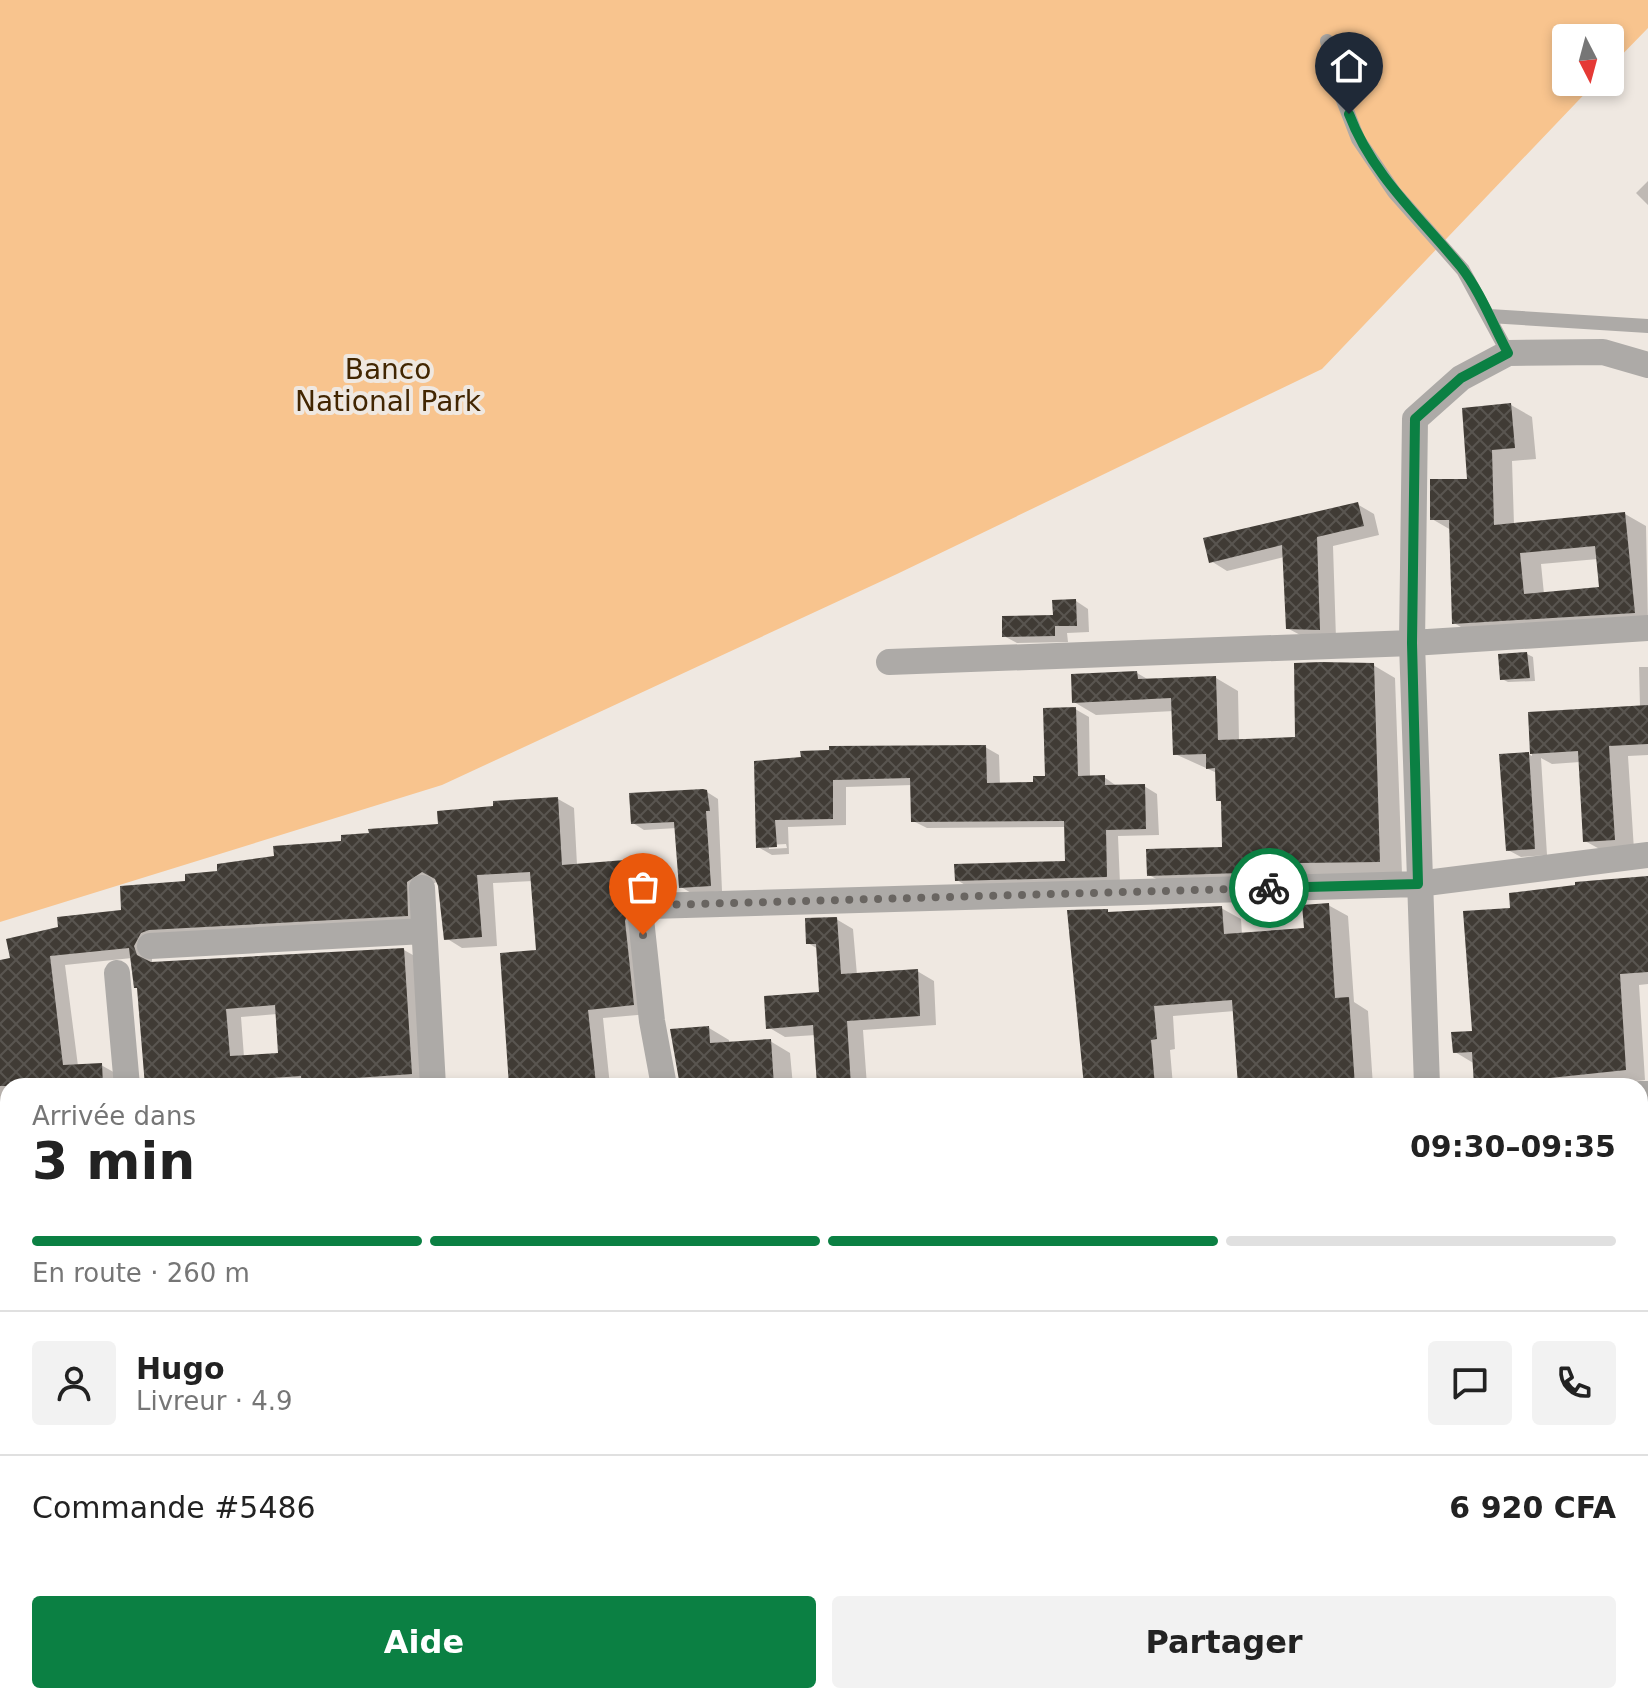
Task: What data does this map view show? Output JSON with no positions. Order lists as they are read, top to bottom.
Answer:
{
  "parks": ["Banco National Park"],
  "north": "bottom",
  "page": {
    "heading": ["3 min", "Arrivée dans", "09:30–09:35"],
    "panel": [
      "Hugo",
      "Livreur · 4.9",
      "Commande #5486",
      "6 920 CFA"
    ],
    "bar": "En route · 260 m",
    "buttons": ["Aide", "Partager"]
  }
}
